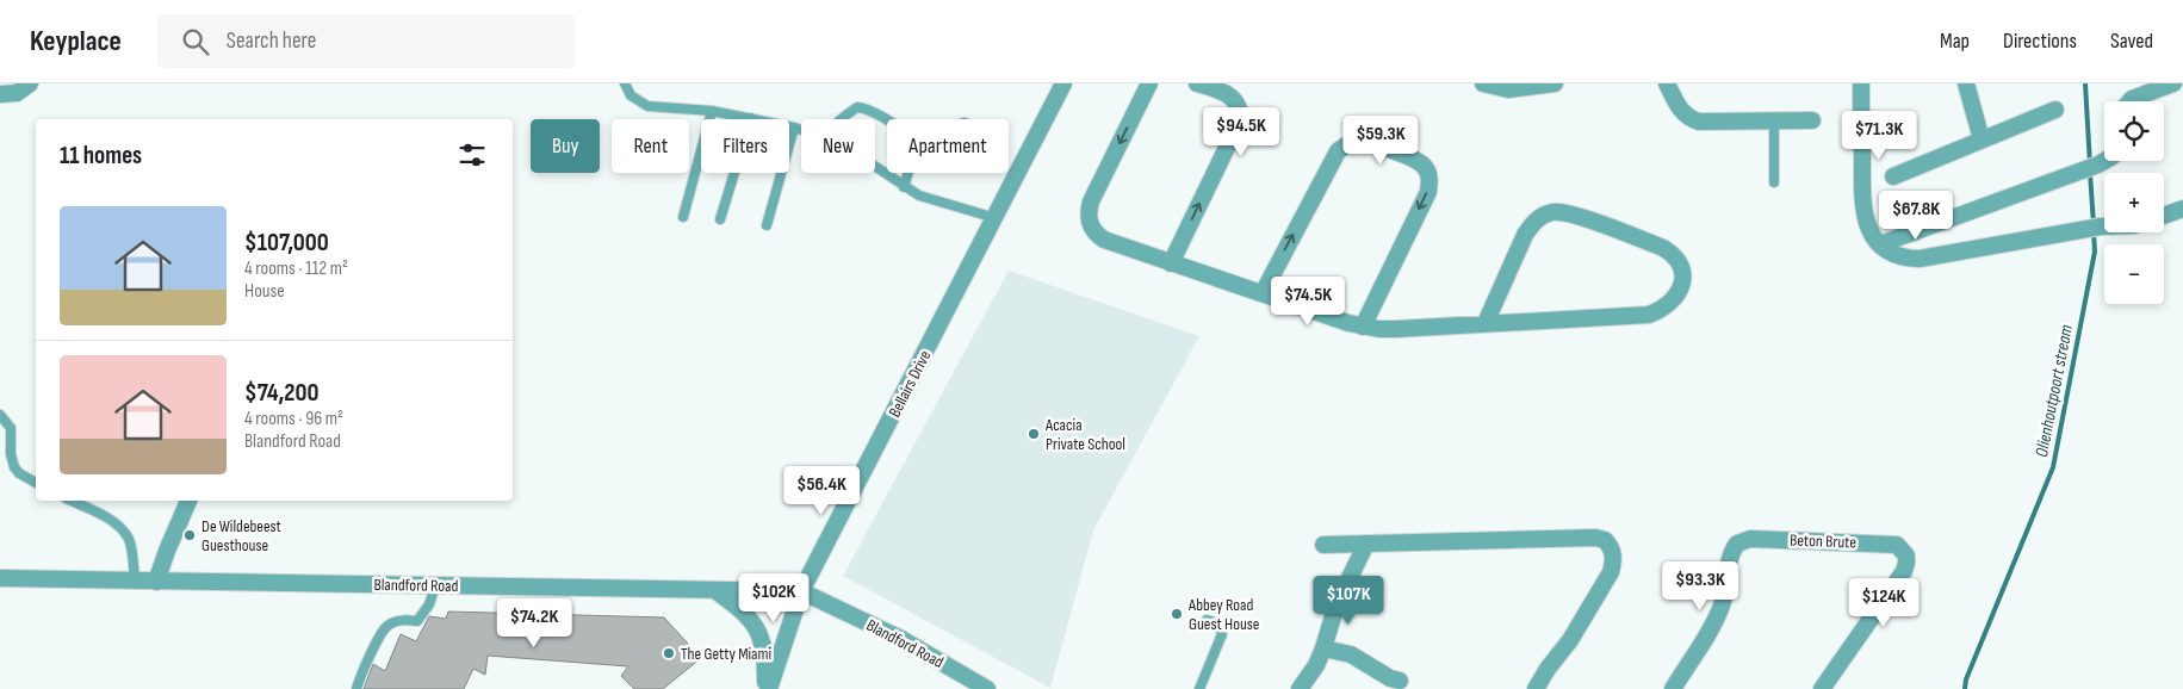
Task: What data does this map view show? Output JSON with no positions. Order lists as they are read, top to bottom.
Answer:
{
  "streets": {
    "street": ["Bellairs Drive", "Beton Brute", "Blandford Road"]
  },
  "crossings": [
    ["Bellairs Drive", "Blandford Road"]
  ],
  "water": ["Olienhoutpoort stream"],
  "places": [
    "Acacia Private School",
    "De Wildebeest Guesthouse",
    "Abbey Road Guest House",
    "The Getty Miami"
  ],
  "page": {
    "header": "Keyplace",
    "search": "Search here",
    "nav": ["Map", "Directions", "Saved"],
    "map_buttons": ["+", "−"],
    "price": [
      "$94.5K",
      "$71.3K",
      "$59.3K",
      "$67.8K",
      "$74.5K",
      "$56.4K",
      "$93.3K",
      "$102K",
      "$107K",
      "$124K",
      "$74.2K"
    ],
    "chip": [
      "Buy",
      "Rent",
      "Filters",
      "New",
      "Apartment"
    ],
    "heading": "11 homes",
    "list": [
      {
        "name": "$107,000",
        "note": "4 rooms · 112 m² · House"
      },
      {
        "name": "$74,200",
        "note": "4 rooms · 96 m² · Blandford Road"
      }
    ]
  }
}
